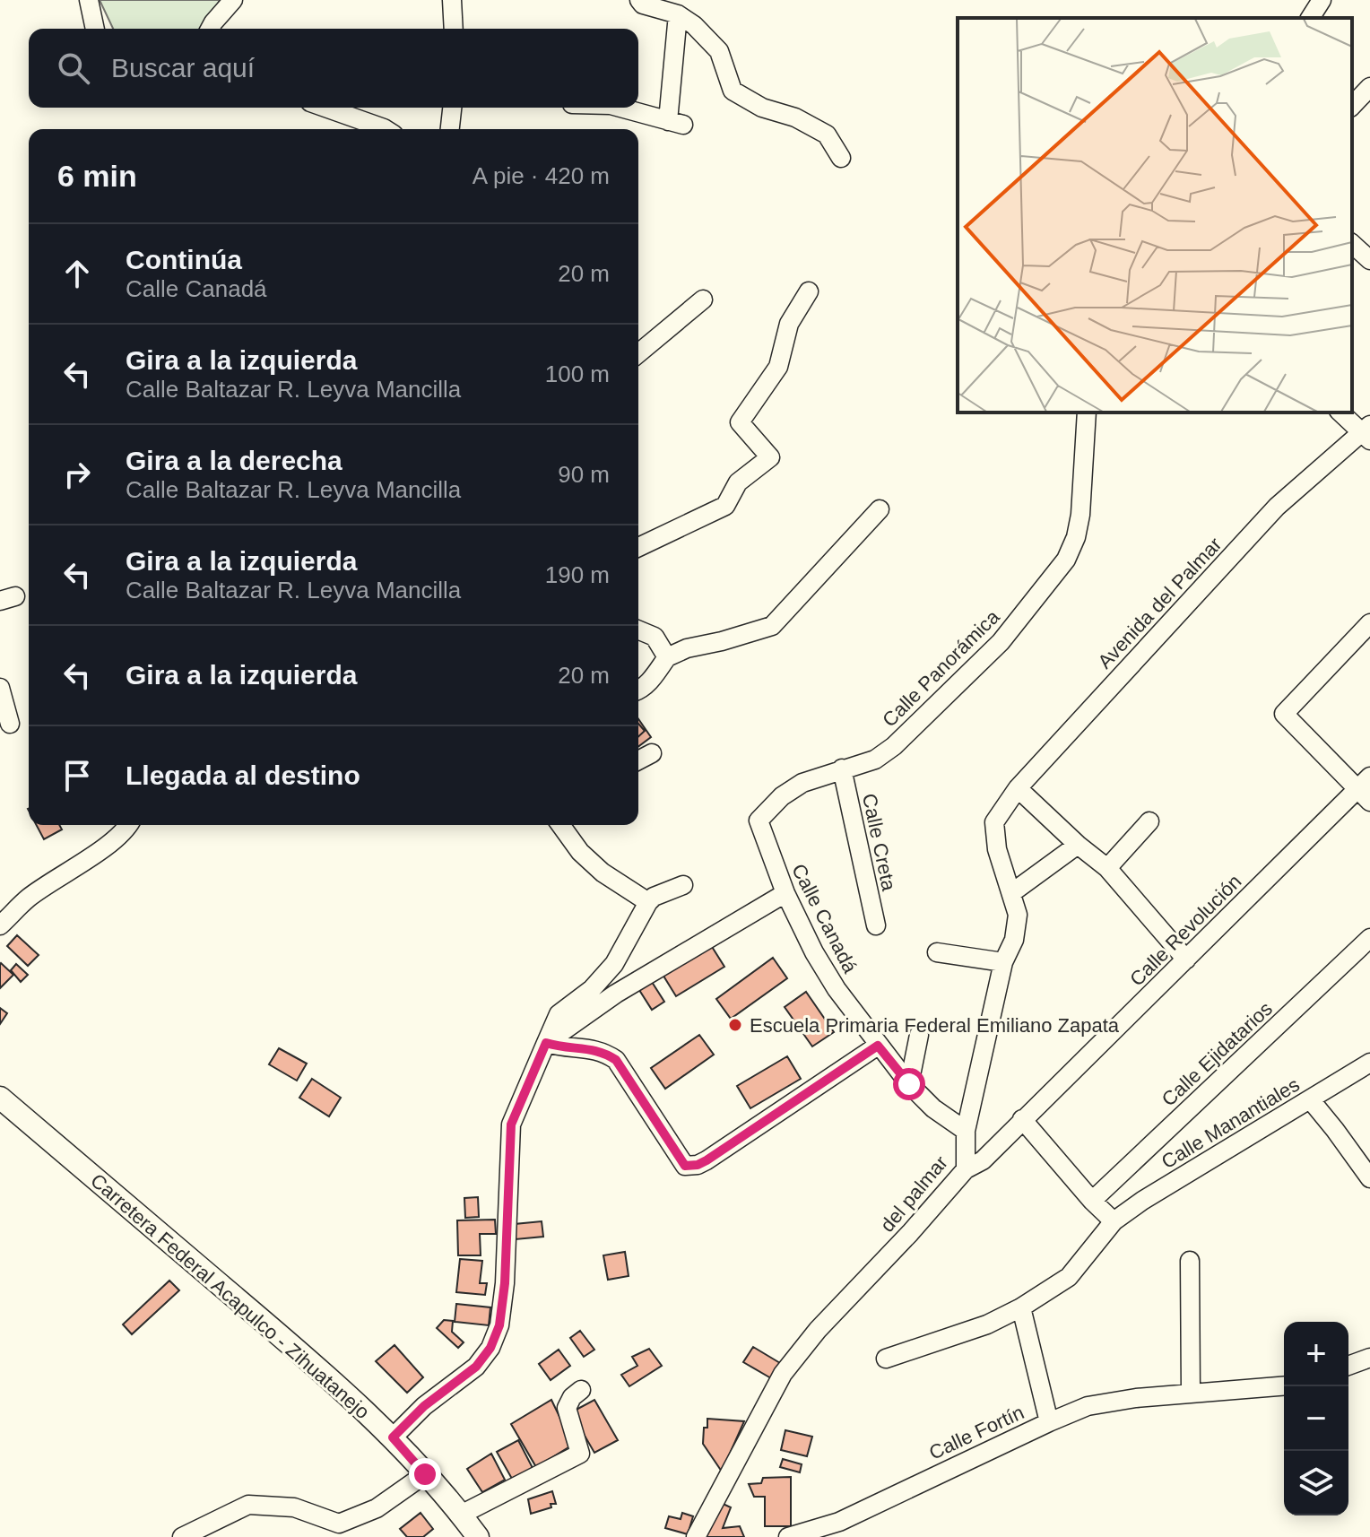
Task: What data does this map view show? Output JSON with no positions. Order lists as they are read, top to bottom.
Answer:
{
  "streets": {
    "main road": ["Carretera Federal Acapulco - Zihuatanejo"],
    "street": [
      "Avenida del Palmar",
      "Calle Panorámica",
      "Calle Creta",
      "Calle Canadá",
      "Calle Revolución",
      "Calle Ejidatarios",
      "Calle Manantiales",
      "del palmar",
      "Calle Fortín"
    ]
  },
  "crossings": [
    ["Avenida del Palmar", "del palmar"],
    ["Calle Panorámica", "Calle Creta"],
    ["Calle Panorámica", "Calle Canadá"],
    ["Calle Canadá", "del palmar"],
    ["Calle Revolución", "del palmar"]
  ],
  "places": ["Escuela Primaria Federal Emiliano Zapata"],
  "page": {
    "search": "Buscar aquí",
    "heading": ["6 min", "A pie · 420 m"],
    "list": [
      ["Continúa", "Calle Canadá", "20 m"],
      ["Gira a la izquierda", "Calle Baltazar R. Leyva Mancilla", "100 m"],
      ["Gira a la derecha", "Calle Baltazar R. Leyva Mancilla", "90 m"],
      ["Gira a la izquierda", "Calle Baltazar R. Leyva Mancilla", "190 m"],
      ["Gira a la izquierda", "20 m"],
      "Llegada al destino"
    ],
    "map_buttons": ["+", "−"]
  }
}
